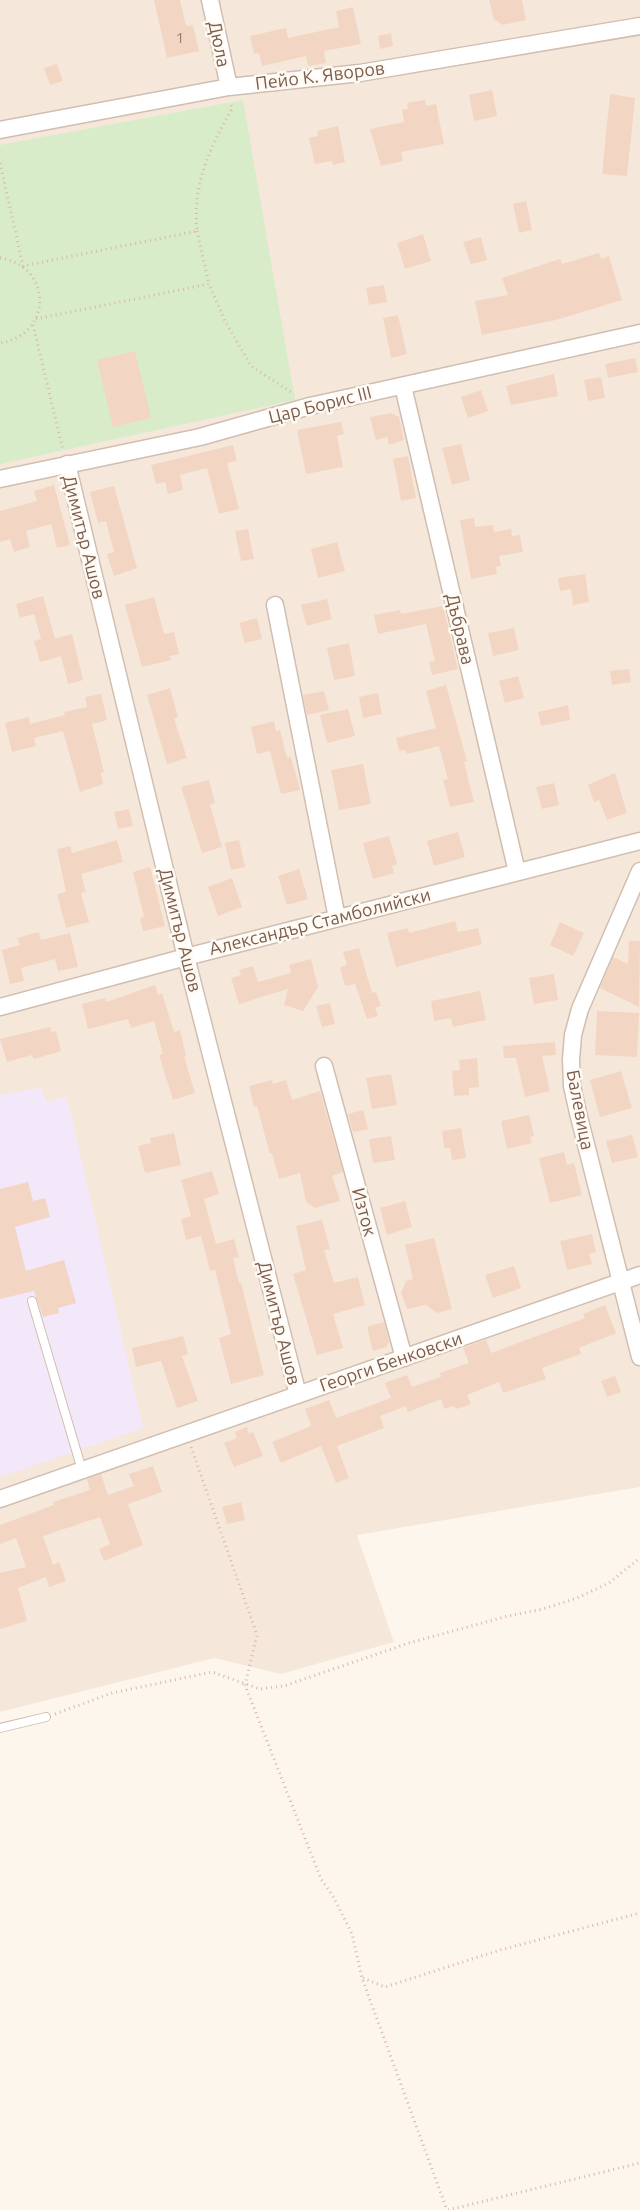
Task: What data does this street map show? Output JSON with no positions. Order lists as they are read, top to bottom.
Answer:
{
  "streets": {
    "street": [
      "Дюла",
      "Пейо К. Яворов",
      "Цар Борис III",
      "Димитър Ашов",
      "Дъбрава",
      "Александър Стамболийски",
      "Балевица",
      "Изток",
      "Георги Бенковски"
    ]
  },
  "crossings": [
    ["Дюла", "Пейо К. Яворов"],
    ["Цар Борис III", "Димитър Ашов"],
    ["Цар Борис III", "Дъбрава"],
    ["Димитър Ашов", "Александър Стамболийски"],
    ["Димитър Ашов", "Георги Бенковски"],
    ["Дъбрава", "Александър Стамболийски"],
    ["Балевица", "Георги Бенковски"],
    ["Изток", "Георги Бенковски"]
  ],
  "house_numbers": ["1"]
}
